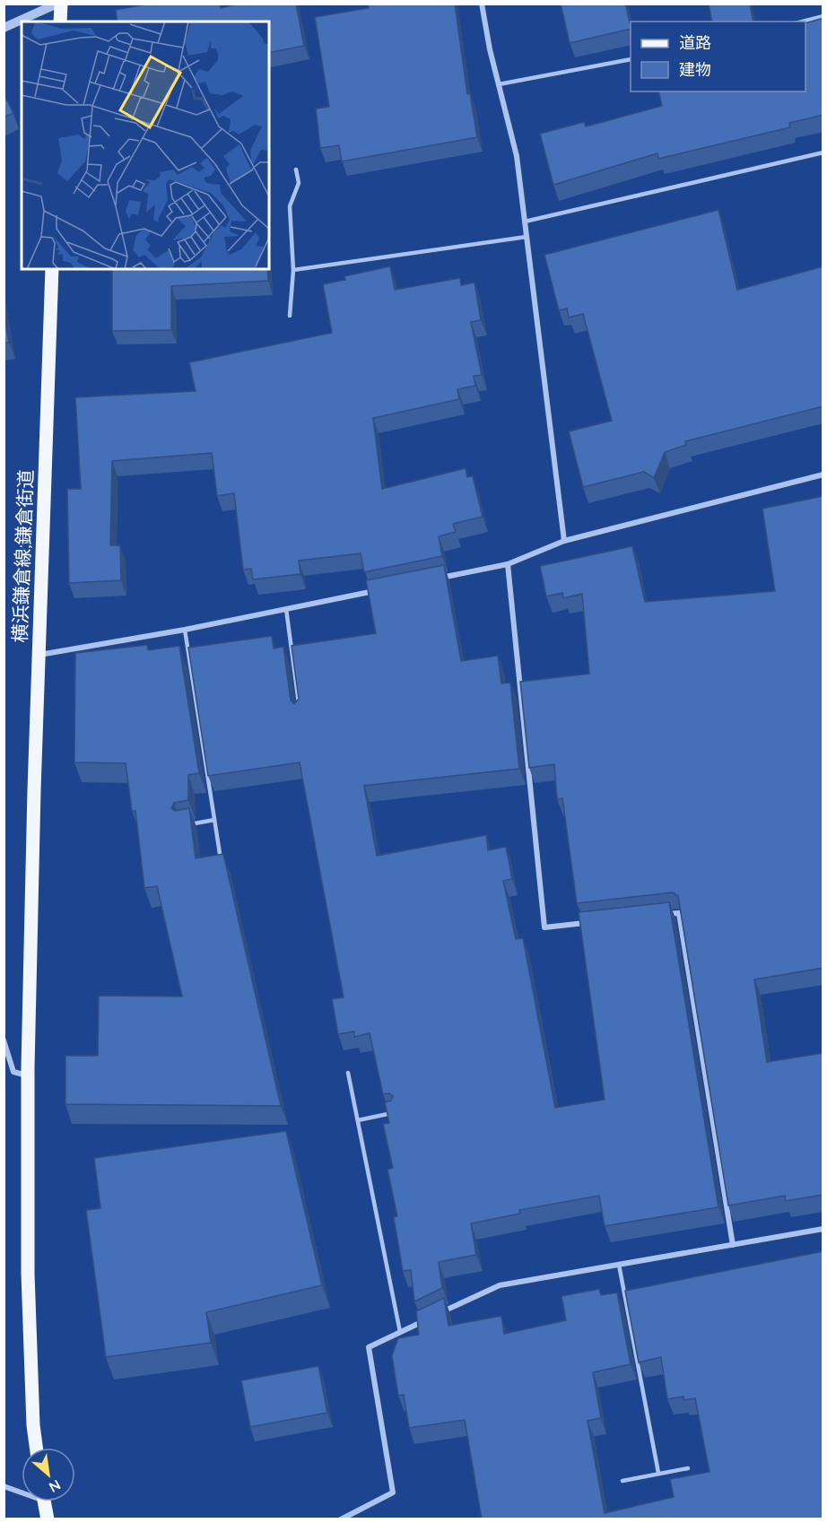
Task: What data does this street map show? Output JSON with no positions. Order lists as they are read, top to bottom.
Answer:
{
  "streets": {
    "main road": ["横浜鎌倉線;鎌倉街道"]
  },
  "legend": ["道路", "建物"],
  "north": "bottom right"
}
